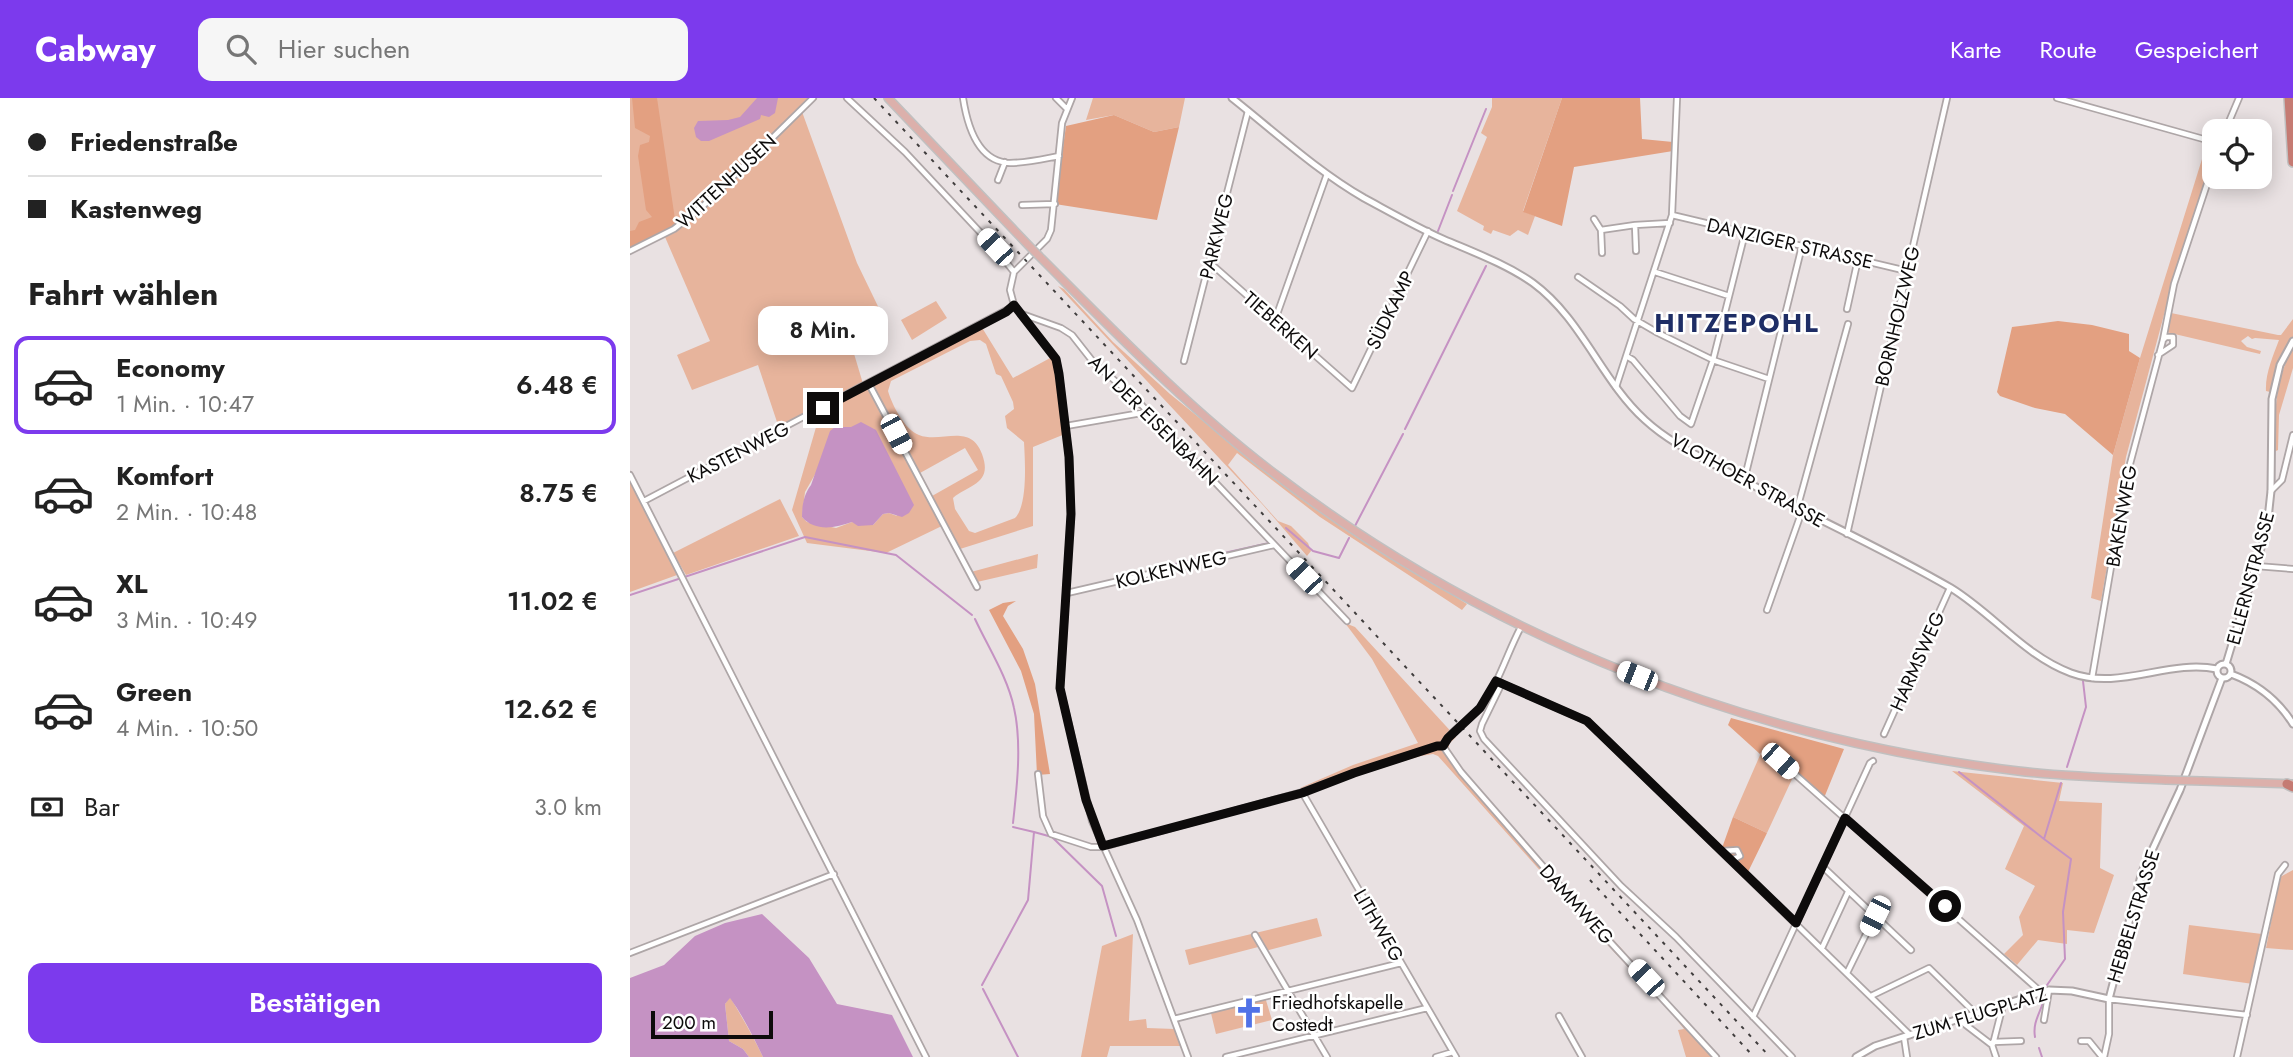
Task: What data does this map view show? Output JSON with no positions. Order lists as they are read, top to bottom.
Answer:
{
  "streets": {
    "street": [
      "WITTENHUSEN",
      "PARKWEG",
      "DANZIGER STRASSE",
      "SÜDKAMP",
      "BORNHOLZWEG",
      "TIEBERKEN",
      "AN DER EISENBAHN",
      "KASTENWEG",
      "VLOTHOER STRASSE",
      "BAKENWEG",
      "KOLKENWEG",
      "ELLERNSTRASSE",
      "HARMSWEG",
      "DAMMWEG",
      "HEBBELSTRASSE",
      "LITHWEG",
      "ZUM FLUGPLATZ"
    ]
  },
  "crossings": [
    ["PARKWEG", "TIEBERKEN"],
    ["PARKWEG", "VLOTHOER STRASSE"],
    ["DANZIGER STRASSE", "BORNHOLZWEG"],
    ["SÜDKAMP", "TIEBERKEN"],
    ["SÜDKAMP", "VLOTHOER STRASSE"],
    ["BORNHOLZWEG", "VLOTHOER STRASSE"],
    ["AN DER EISENBAHN", "KOLKENWEG"],
    ["VLOTHOER STRASSE", "BAKENWEG"],
    ["VLOTHOER STRASSE", "ELLERNSTRASSE"],
    ["VLOTHOER STRASSE", "HARMSWEG"],
    ["VLOTHOER STRASSE", "HEBBELSTRASSE"],
    ["ELLERNSTRASSE", "HEBBELSTRASSE"],
    ["HEBBELSTRASSE", "ZUM FLUGPLATZ"]
  ],
  "districts": ["HITZEPOHL"],
  "places": {
    "church": ["Friedhofskapelle Costedt"]
  },
  "scale_bar": "200 m",
  "page": {
    "header": "Cabway",
    "search": "Hier suchen",
    "nav": ["Karte", "Route", "Gespeichert"],
    "banner": ["Friedenstraße", "Kastenweg"],
    "heading": "Fahrt wählen",
    "bubble": "8 Min.",
    "list": [
      {
        "name": "Economy",
        "note": "1 Min. · 10:47",
        "value": "6.48 €"
      },
      {
        "name": "Komfort",
        "note": "2 Min. · 10:48",
        "value": "8.75 €"
      },
      {
        "name": "XL",
        "note": "3 Min. · 10:49",
        "value": "11.02 €"
      },
      {
        "name": "Green",
        "note": "4 Min. · 10:50",
        "value": "12.62 €"
      }
    ],
    "pay": ["Bar", "3.0 km"],
    "buttons": "Bestätigen",
    "scale": "200 m"
  }
}
